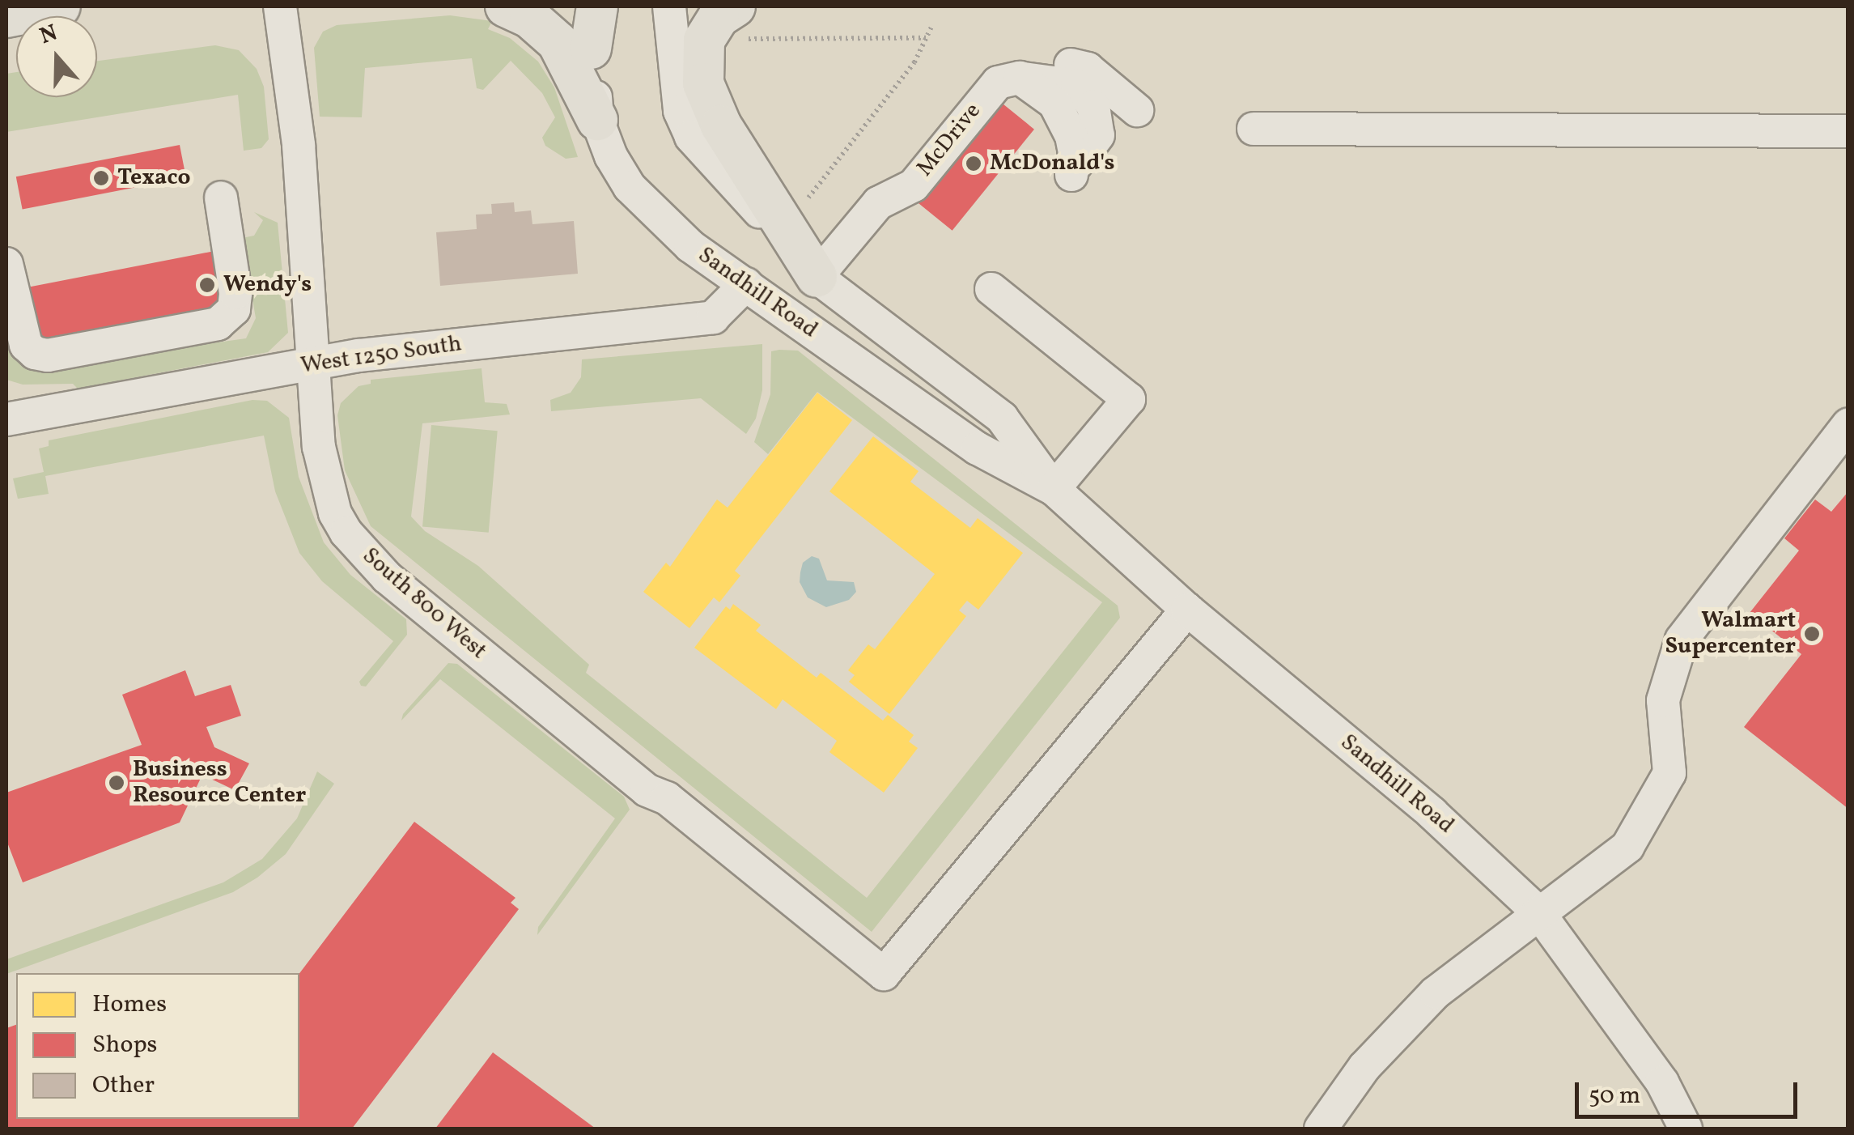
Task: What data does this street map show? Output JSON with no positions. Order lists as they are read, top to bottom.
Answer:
{
  "streets": {
    "street": [
      "McDrive",
      "Sandhill Road",
      "West 1250 South",
      "South 800 West"
    ]
  },
  "crossings": [
    ["McDrive", "Sandhill Road"],
    ["Sandhill Road", "West 1250 South"],
    ["Sandhill Road", "South 800 West"],
    ["West 1250 South", "South 800 West"]
  ],
  "places": [
    "McDonald's",
    "Texaco",
    "Wendy's",
    "Walmart Supercenter",
    "Business Resource Center"
  ],
  "legend": ["Homes", "Shops", "Other"],
  "scale_bar": "50 m",
  "north": "top"
}
